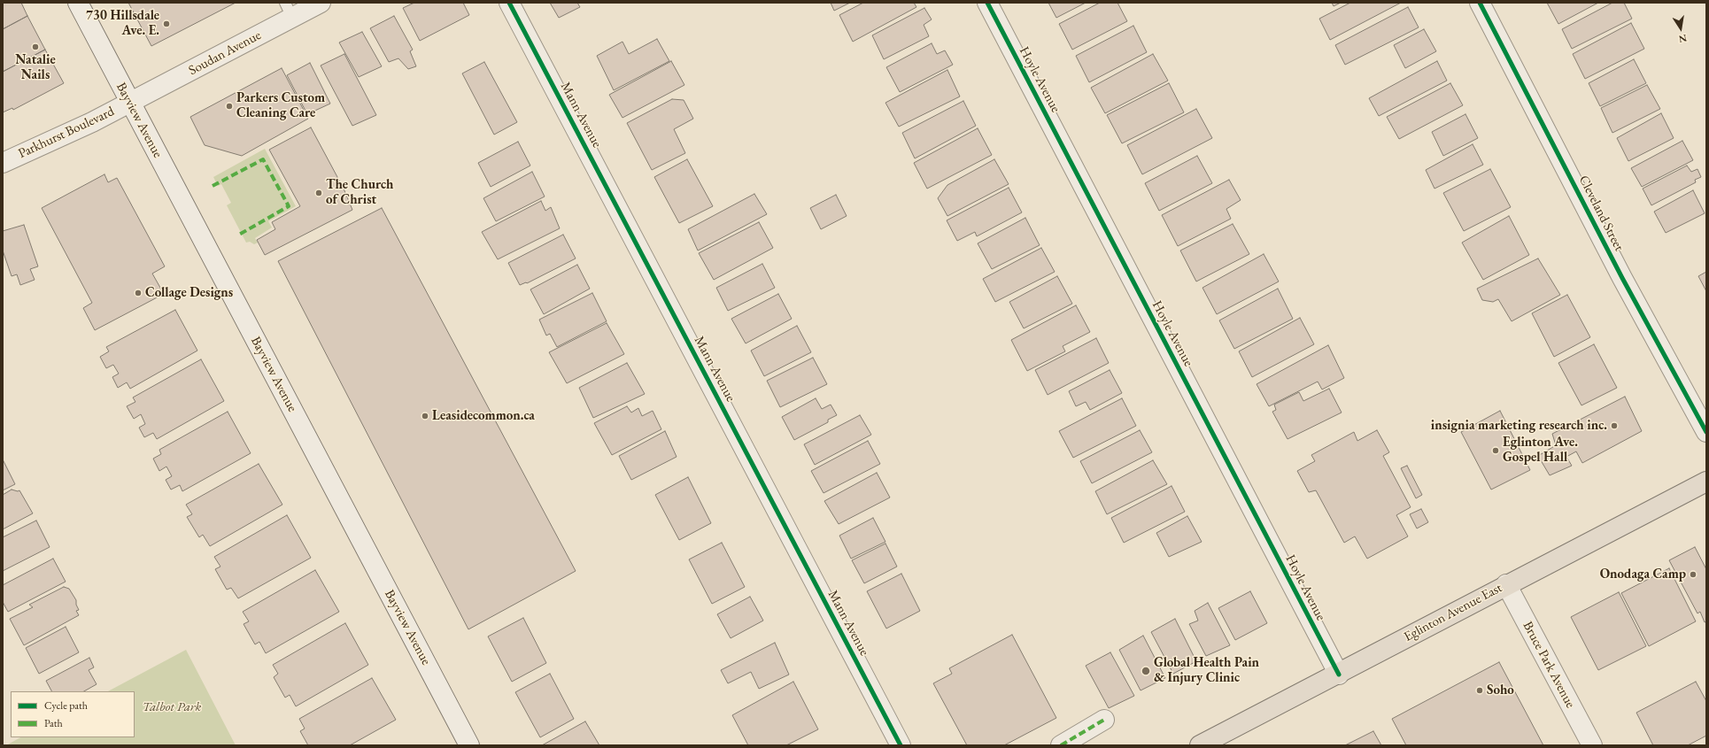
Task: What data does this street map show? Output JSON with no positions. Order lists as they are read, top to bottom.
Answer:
{
  "streets": {
    "main road": ["Eglinton Avenue East"],
    "street": [
      "Soudan Avenue",
      "Hoyle Avenue",
      "Mann Avenue",
      "Bayview Avenue",
      "Parkhurst Boulevard",
      "Cleveland Street",
      "Bruce Park Avenue"
    ]
  },
  "crossings": [
    ["Soudan Avenue", "Bayview Avenue"],
    ["Soudan Avenue", "Parkhurst Boulevard"],
    ["Hoyle Avenue", "Eglinton Avenue East"],
    ["Bayview Avenue", "Parkhurst Boulevard"],
    ["Eglinton Avenue East", "Bruce Park Avenue"]
  ],
  "parks": ["Talbot Park"],
  "places": [
    "730 Hillsdale Ave. E.",
    "Natalie Nails",
    "Parkers Custom Cleaning Care",
    "The Church of Christ",
    "Collage Designs",
    "Leasidecommon.ca",
    "insignia marketing research inc.",
    "Eglinton Ave. Gospel Hall",
    "Onodaga Camp",
    "Global Health Pain & Injury Clinic",
    "Soho"
  ],
  "legend": ["Cycle path", "Path"],
  "north": "bottom"
}
